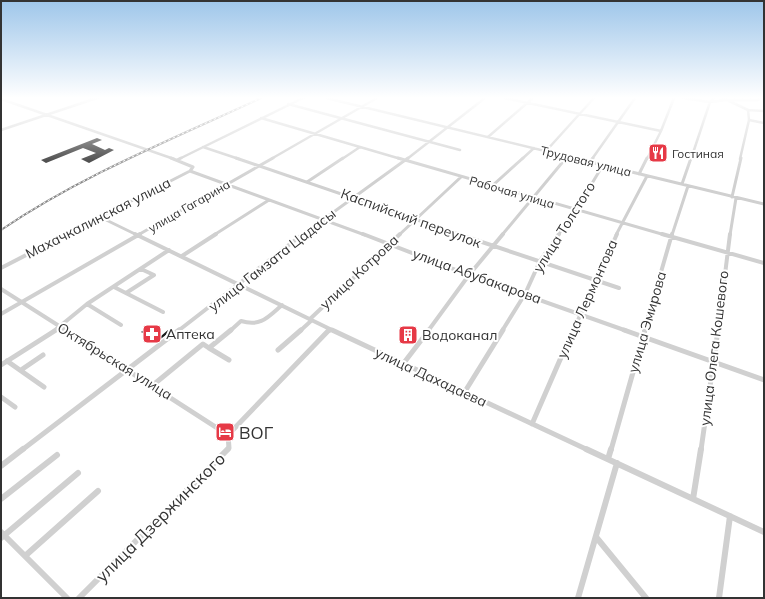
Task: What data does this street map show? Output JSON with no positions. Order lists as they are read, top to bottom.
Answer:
{
  "streets": {
    "street": [
      "Трудовая улица",
      "Рабочая улица",
      "улица Гагарина",
      "Махачкалинская улица",
      "Каспийский переулок",
      "улица Толстого",
      "улица Гамзата Цадасы",
      "улица Котрова",
      "улица Абубакарова",
      "улица Лермонтова",
      "улица Эмирова",
      "улица Олега Кошевого",
      "Октябрьская улица",
      "улица Дахадаева",
      "улица Дзержинского"
    ]
  },
  "crossings": [
    ["Трудовая улица", "улица Толстого"],
    ["Трудовая улица", "улица Гамзата Цадасы"],
    ["Трудовая улица", "улица Лермонтова"],
    ["Трудовая улица", "улица Эмирова"],
    ["Трудовая улица", "улица Олега Кошевого"],
    ["Рабочая улица", "улица Гагарина"],
    ["Рабочая улица", "улица Толстого"],
    ["Рабочая улица", "улица Гамзата Цадасы"],
    ["Рабочая улица", "улица Котрова"],
    ["Рабочая улица", "улица Лермонтова"],
    ["Рабочая улица", "улица Эмирова"],
    ["Рабочая улица", "улица Олега Кошевого"],
    ["улица Гагарина", "Каспийский переулок"],
    ["улица Гагарина", "улица Абубакарова"],
    ["улица Гагарина", "Октябрьская улица"],
    ["улица Гагарина", "улица Дахадаева"],
    ["Махачкалинская улица", "улица Абубакарова"],
    ["Махачкалинская улица", "улица Дахадаева"],
    ["Каспийский переулок", "улица Толстого"],
    ["Каспийский переулок", "улица Гамзата Цадасы"],
    ["Каспийский переулок", "улица Котрова"],
    ["Каспийский переулок", "улица Лермонтова"],
    ["улица Толстого", "улица Абубакарова"],
    ["улица Толстого", "улица Дахадаева"],
    ["улица Гамзата Цадасы", "улица Абубакарова"],
    ["улица Гамзата Цадасы", "Октябрьская улица"],
    ["улица Гамзата Цадасы", "улица Дахадаева"],
    ["улица Котрова", "улица Абубакарова"],
    ["улица Котрова", "улица Дахадаева"],
    ["улица Абубакарова", "улица Лермонтова"],
    ["улица Абубакарова", "улица Эмирова"],
    ["улица Абубакарова", "улица Олега Кошевого"],
    ["улица Лермонтова", "улица Дахадаева"],
    ["улица Эмирова", "улица Дахадаева"],
    ["улица Олега Кошевого", "улица Дахадаева"],
    ["Октябрьская улица", "улица Дзержинского"],
    ["улица Дахадаева", "улица Дзержинского"]
  ],
  "places": {
    "restaurant": ["Гостиная"],
    "pharmacy": ["Аптека"],
    "building": ["Водоканал"],
    "hotel": ["ВОГ"]
  }
}
